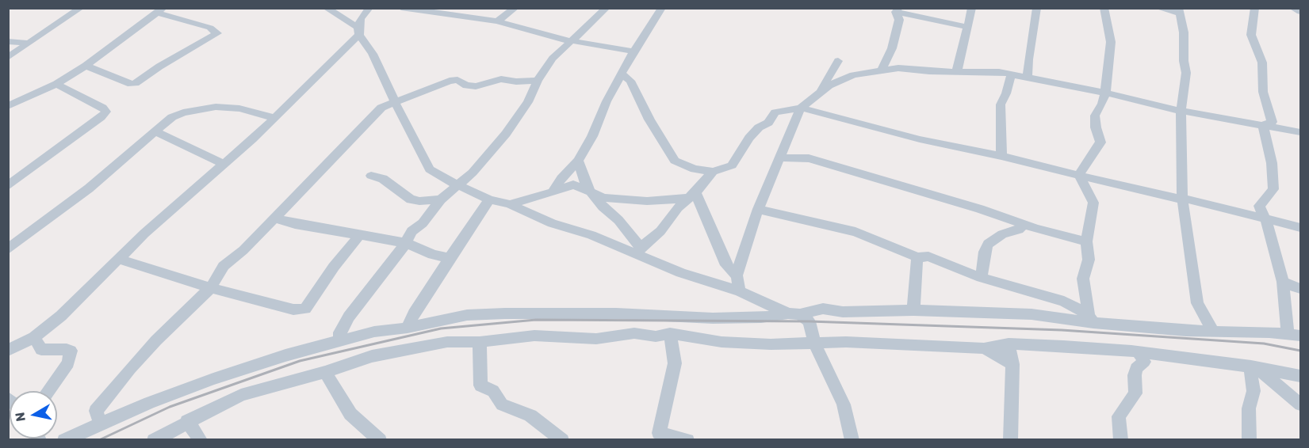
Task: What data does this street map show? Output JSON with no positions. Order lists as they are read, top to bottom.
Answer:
{
  "north": "left"
}
